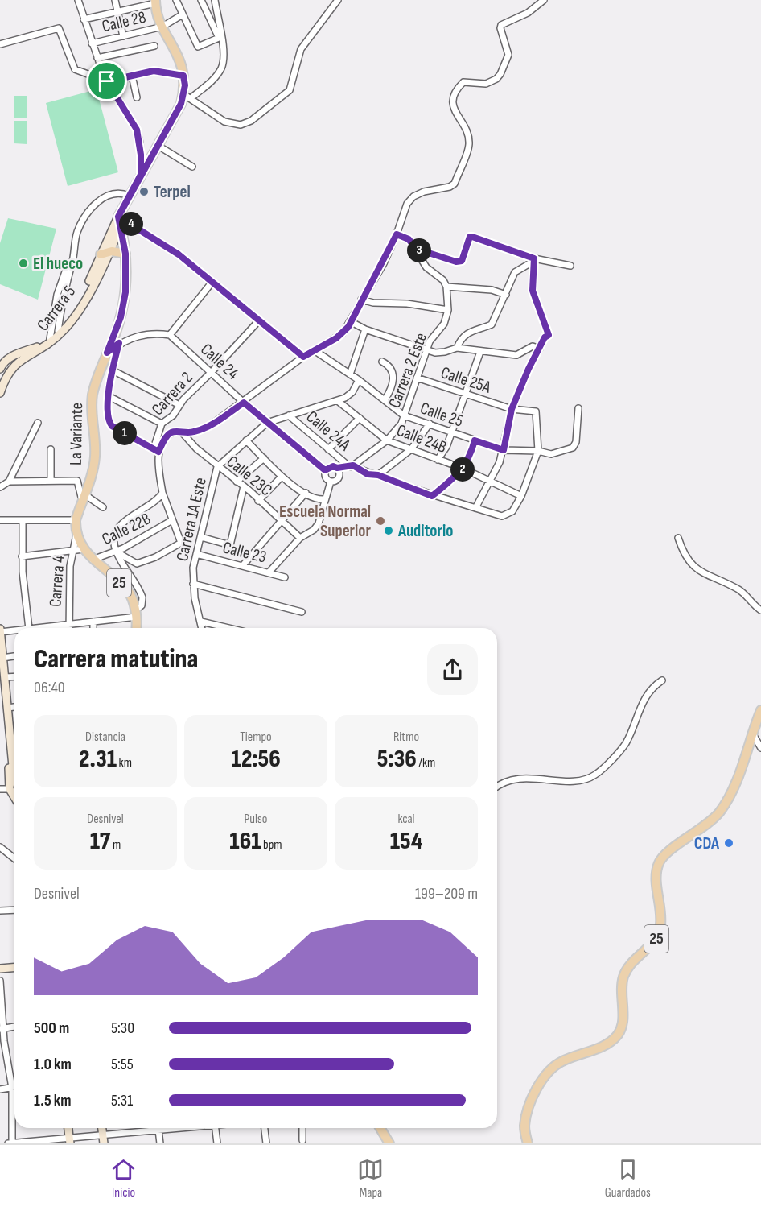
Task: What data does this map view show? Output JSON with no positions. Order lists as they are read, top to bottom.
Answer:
{
  "streets": {
    "main road": ["Carrera 5", "La Variante", "25"],
    "street": [
      "Calle 28",
      "Calle 24",
      "Carrera 2 Este",
      "Calle 25A",
      "Carrera 2",
      "Calle 25",
      "Calle 24A",
      "Calle 24B",
      "Calle 23C",
      "Carrera 1A Este",
      "Calle 22B",
      "Calle 23",
      "Carrera 4"
    ]
  },
  "crossings": [
    ["Carrera 5", "La Variante"],
    ["Calle 24", "Carrera 2"],
    ["Calle 24", "Carrera 1A Este"],
    ["Carrera 2 Este", "Calle 25A"],
    ["Carrera 2 Este", "Calle 25"],
    ["Carrera 2 Este", "Calle 24A"],
    ["Carrera 2 Este", "Calle 24B"],
    ["Calle 25A", "Calle 25"],
    ["Calle 25", "Carrera 1A Este"],
    ["Calle 24A", "Carrera 1A Este"],
    ["La Variante", "Calle 22B"],
    ["La Variante", "Carrera 4"],
    ["Calle 24B", "Carrera 1A Este"],
    ["Calle 23C", "Carrera 1A Este"],
    ["Carrera 1A Este", "Calle 23"]
  ],
  "places": [
    "Terpel",
    "El hueco",
    "Escuela Normal Superior",
    "Auditorio",
    "CDA"
  ],
  "page": {
    "pins": [
      "4",
      "3",
      "1",
      "2"
    ],
    "heading": ["Carrera matutina", "06:40"],
    "stats": [
      ["Distancia", "2.31 km"],
      ["Tiempo", "12:56"],
      ["Ritmo", "5:36 /km"],
      ["Desnivel", "17 m"],
      ["Pulso", "161 bpm"],
      ["kcal", "154"]
    ],
    "chart": ["Desnivel", "199–209 m"],
    "list": [
      {
        "name": "500 m",
        "note": "5:30"
      },
      {
        "name": "1.0 km",
        "note": "5:55"
      },
      {
        "name": "1.5 km",
        "note": "5:31"
      }
    ],
    "tabs": ["Inicio", "Mapa", "Guardados"]
  }
}
